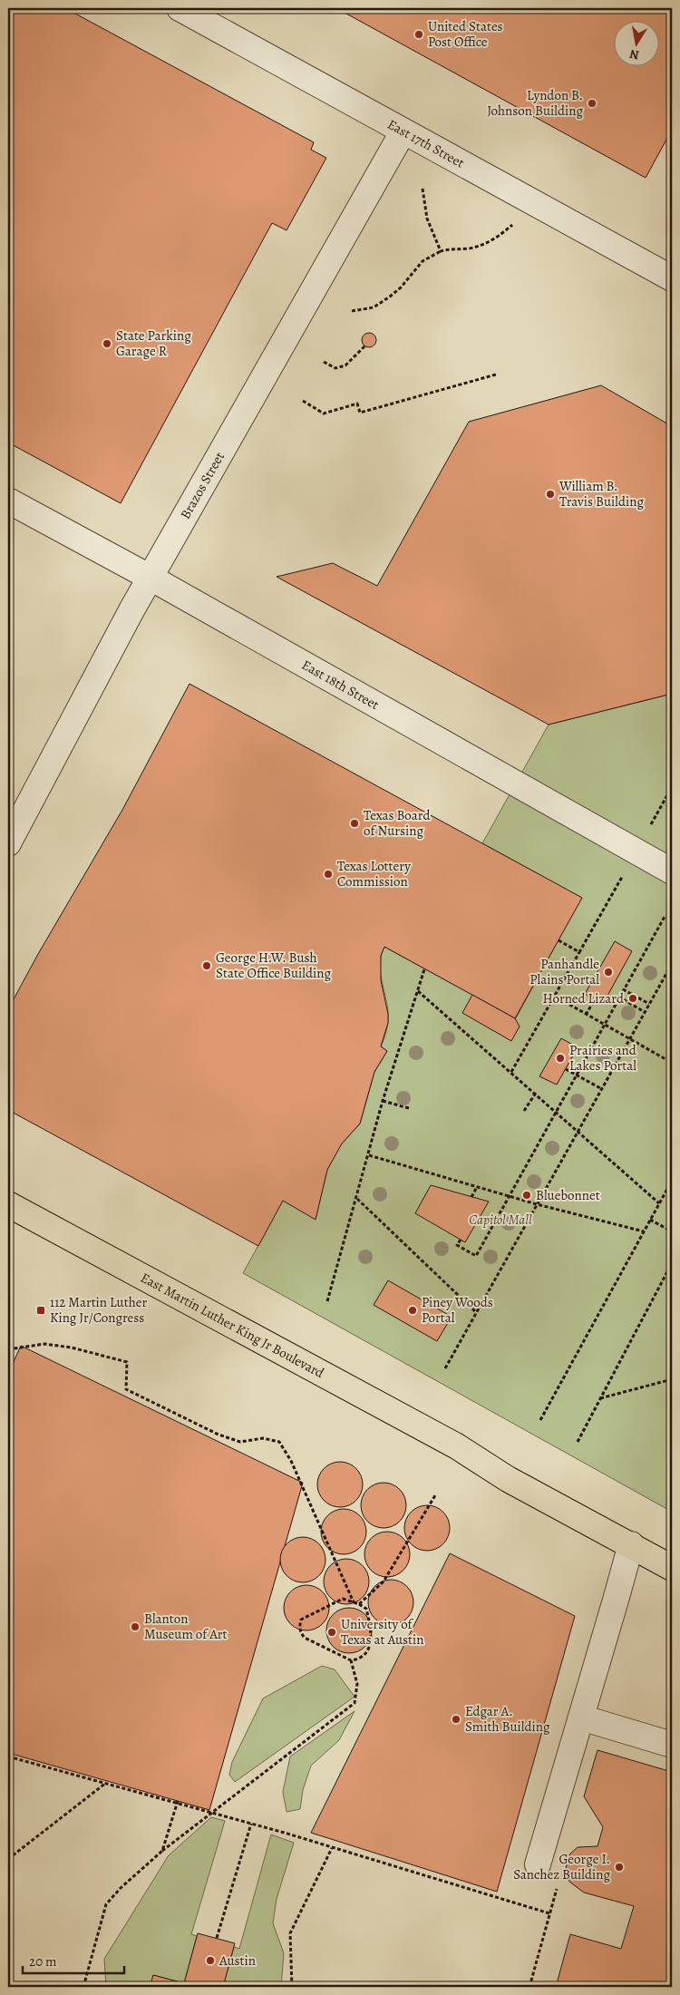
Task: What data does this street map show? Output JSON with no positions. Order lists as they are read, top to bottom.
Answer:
{
  "streets": {
    "main road": ["East Martin Luther King Jr Boulevard"],
    "street": ["East 17th Street", "Brazos Street", "East 18th Street"]
  },
  "crossings": [
    ["East 17th Street", "Brazos Street"],
    ["Brazos Street", "East 18th Street"]
  ],
  "parks": ["Capitol Mall"],
  "places": {
    "other": [
      "United States Post Office",
      "Lyndon B. Johnson Building",
      "State Parking Garage R",
      "William B. Travis Building",
      "Texas Board of Nursing",
      "Texas Lottery Commission",
      "George H.W. Bush State Office Building",
      "Panhandle Plains Portal",
      "Horned Lizard",
      "Prairies and Lakes Portal",
      "Bluebonnet",
      "Piney Woods Portal",
      "Blanton Museum of Art",
      "University of Texas at Austin",
      "Edgar A. Smith Building",
      "George I. Sanchez Building",
      "Austin"
    ],
    "transit": ["112 Martin Luther King Jr/Congress"]
  },
  "scale_bar": "20 m",
  "north": "bottom"
}
